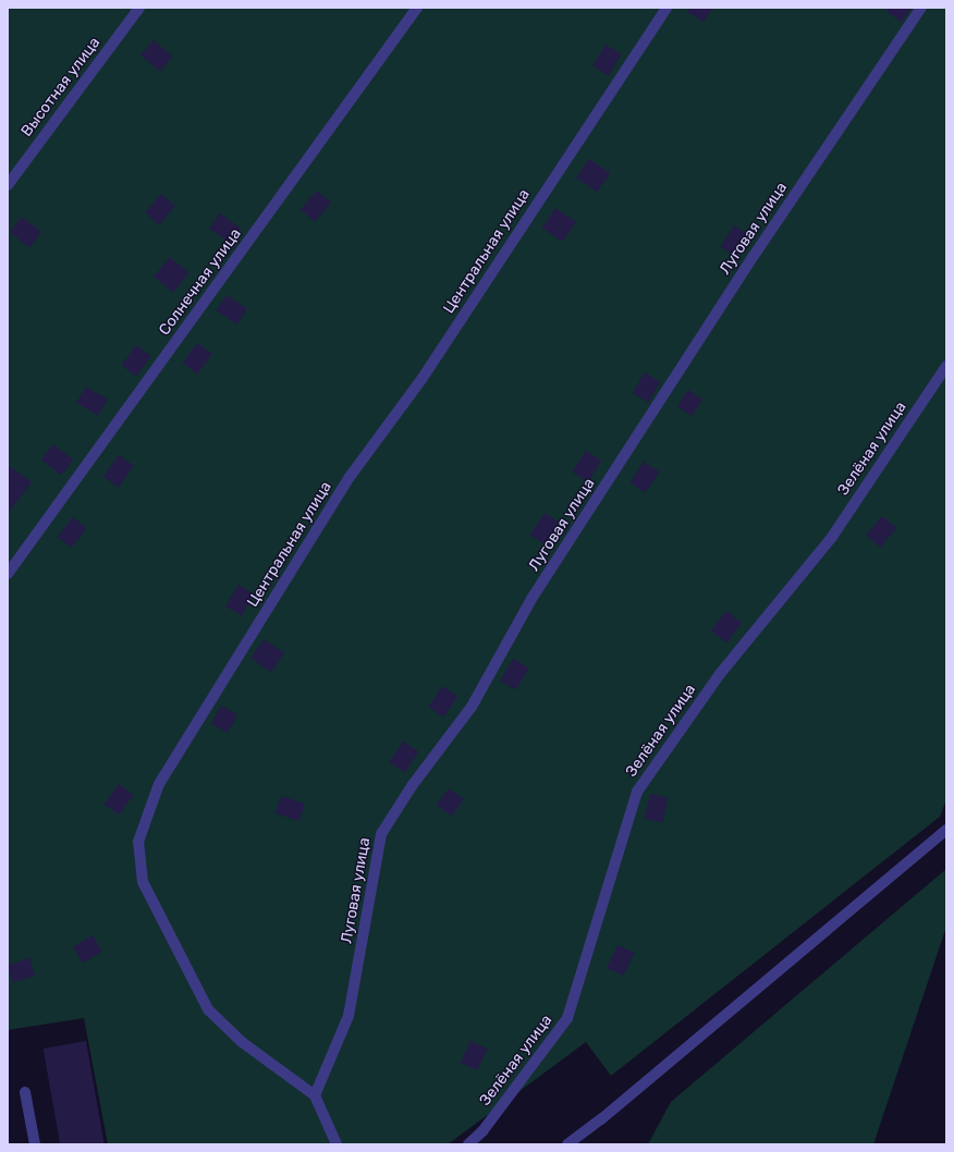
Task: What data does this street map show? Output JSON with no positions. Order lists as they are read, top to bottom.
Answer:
{
  "streets": {
    "street": [
      "Высотная улица",
      "Луговая улица",
      "Центральная улица",
      "Солнечная улица",
      "Зелёная улица"
    ]
  },
  "crossings": [
    ["Луговая улица", "Центральная улица"]
  ]
}
